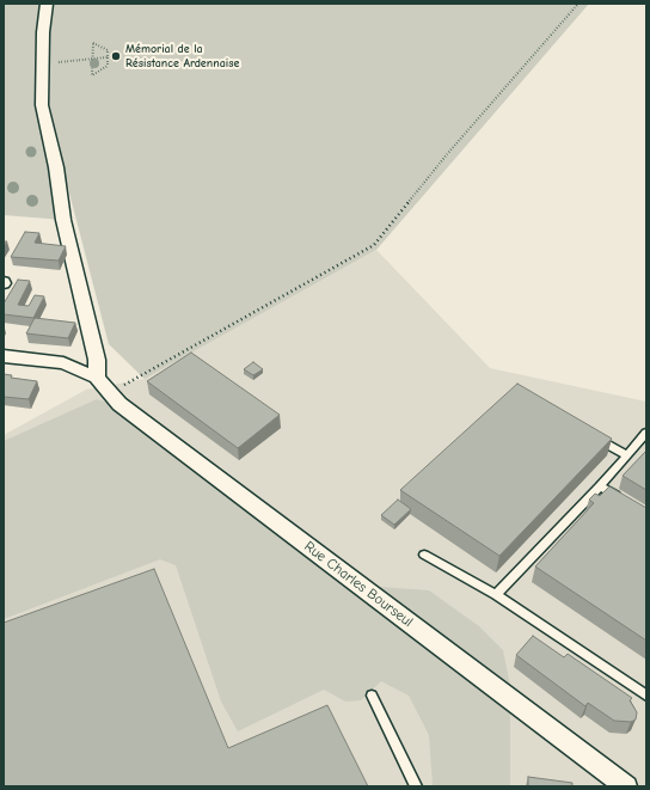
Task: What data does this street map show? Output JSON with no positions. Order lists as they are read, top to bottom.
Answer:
{
  "streets": {
    "street": ["Rue Charles Bourseul"]
  },
  "places": ["Mémorial de la Résistance Ardennaise"]
}
